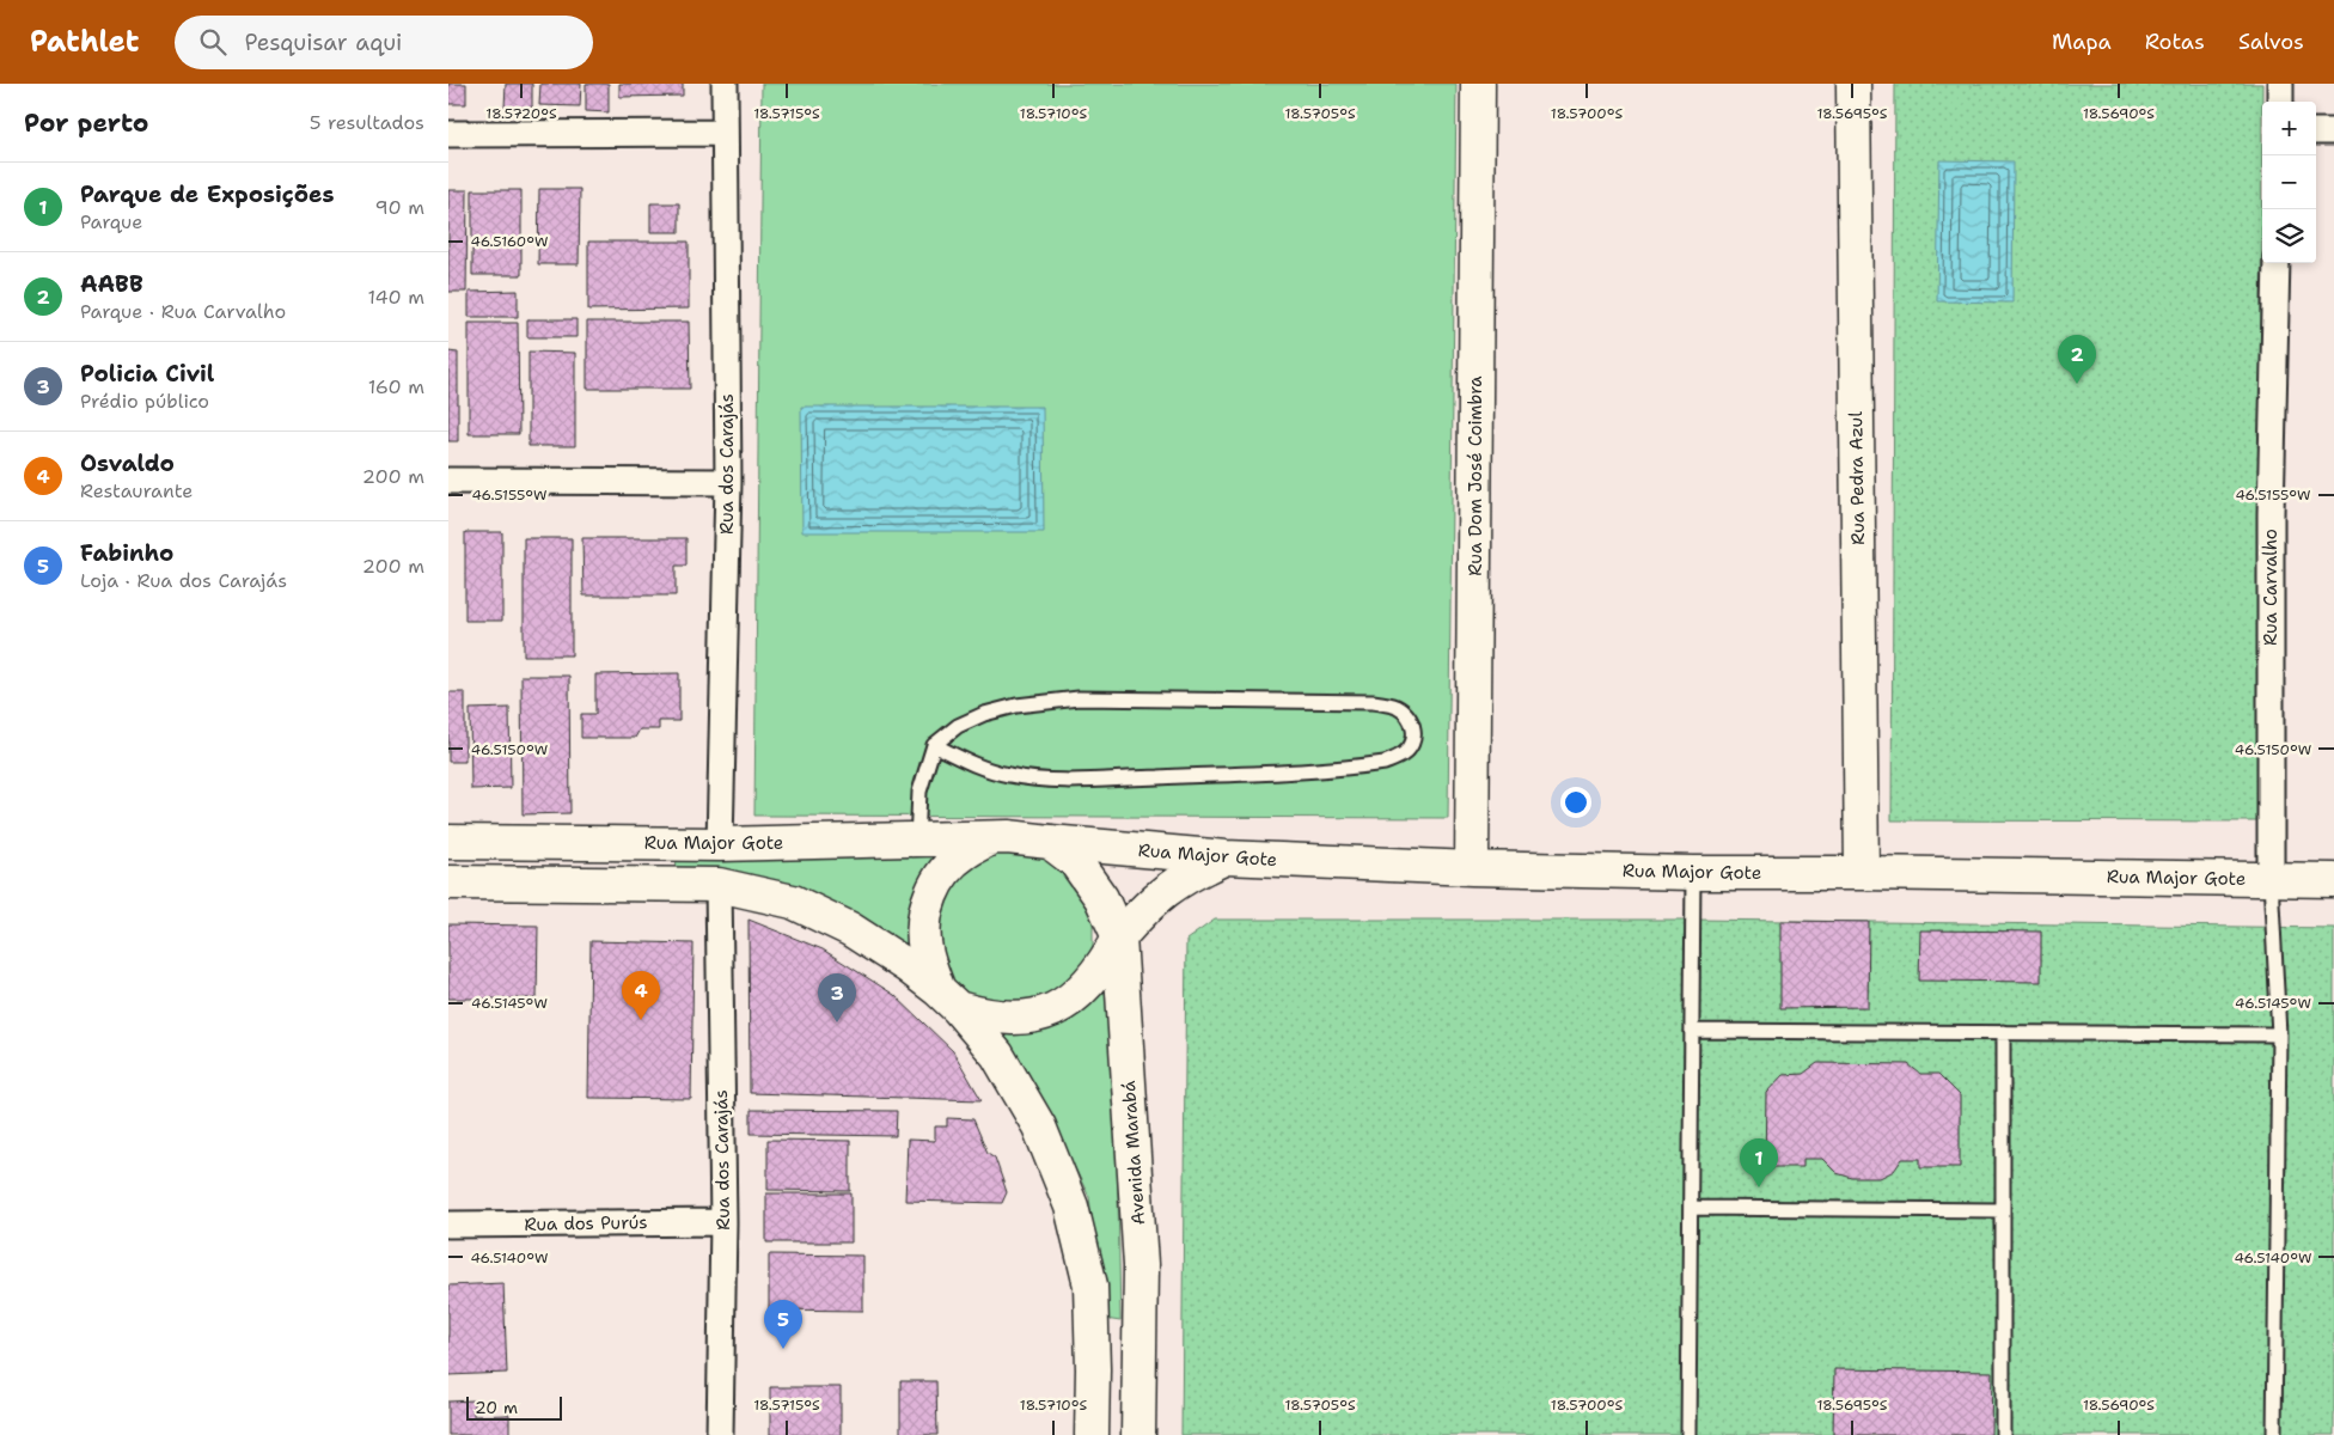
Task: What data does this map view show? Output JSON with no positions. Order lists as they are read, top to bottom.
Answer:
{
  "streets": {
    "street": [
      "Rua dos Carajás",
      "Rua Dom José Coimbra",
      "Rua Pedra Azul",
      "Rua Carvalho",
      "Rua Major Gote",
      "Avenida Marabá",
      "Rua dos Purús"
    ]
  },
  "crossings": [
    ["Rua dos Carajás", "Rua Major Gote"],
    ["Rua dos Carajás", "Rua dos Purús"],
    ["Rua Dom José Coimbra", "Rua Major Gote"],
    ["Rua Pedra Azul", "Rua Major Gote"],
    ["Rua Carvalho", "Rua Major Gote"],
    ["Rua Major Gote", "Avenida Marabá"]
  ],
  "scale_bar": "20 m",
  "page": {
    "header": "Pathlet",
    "search": "Pesquisar aqui",
    "nav": ["Mapa", "Rotas", "Salvos"],
    "heading": ["Por perto", "5 resultados"],
    "map_buttons": ["+", "−"],
    "list": [
      {
        "mark": "1",
        "name": "Parque de Exposições",
        "note": "Parque",
        "value": "90 m"
      },
      {
        "mark": "2",
        "name": "AABB",
        "note": "Parque · Rua Carvalho",
        "value": "140 m"
      },
      {
        "mark": "3",
        "name": "Policia Civil",
        "note": "Prédio público",
        "value": "160 m"
      },
      {
        "mark": "4",
        "name": "Osvaldo",
        "note": "Restaurante",
        "value": "200 m"
      },
      {
        "mark": "5",
        "name": "Fabinho",
        "note": "Loja · Rua dos Carajás",
        "value": "200 m"
      }
    ],
    "pins": [
      "2",
      "4",
      "3",
      "1",
      "5"
    ],
    "scale": "20 m"
  },
  "coordinates": [
    "18.5720°S",
    "18.5715°S",
    "18.5710°S",
    "18.5705°S",
    "18.5700°S",
    "18.5695°S",
    "18.5690°S",
    "46.5160°W",
    "46.5155°W",
    "46.5150°W",
    "46.5145°W",
    "46.5140°W"
  ]
}
